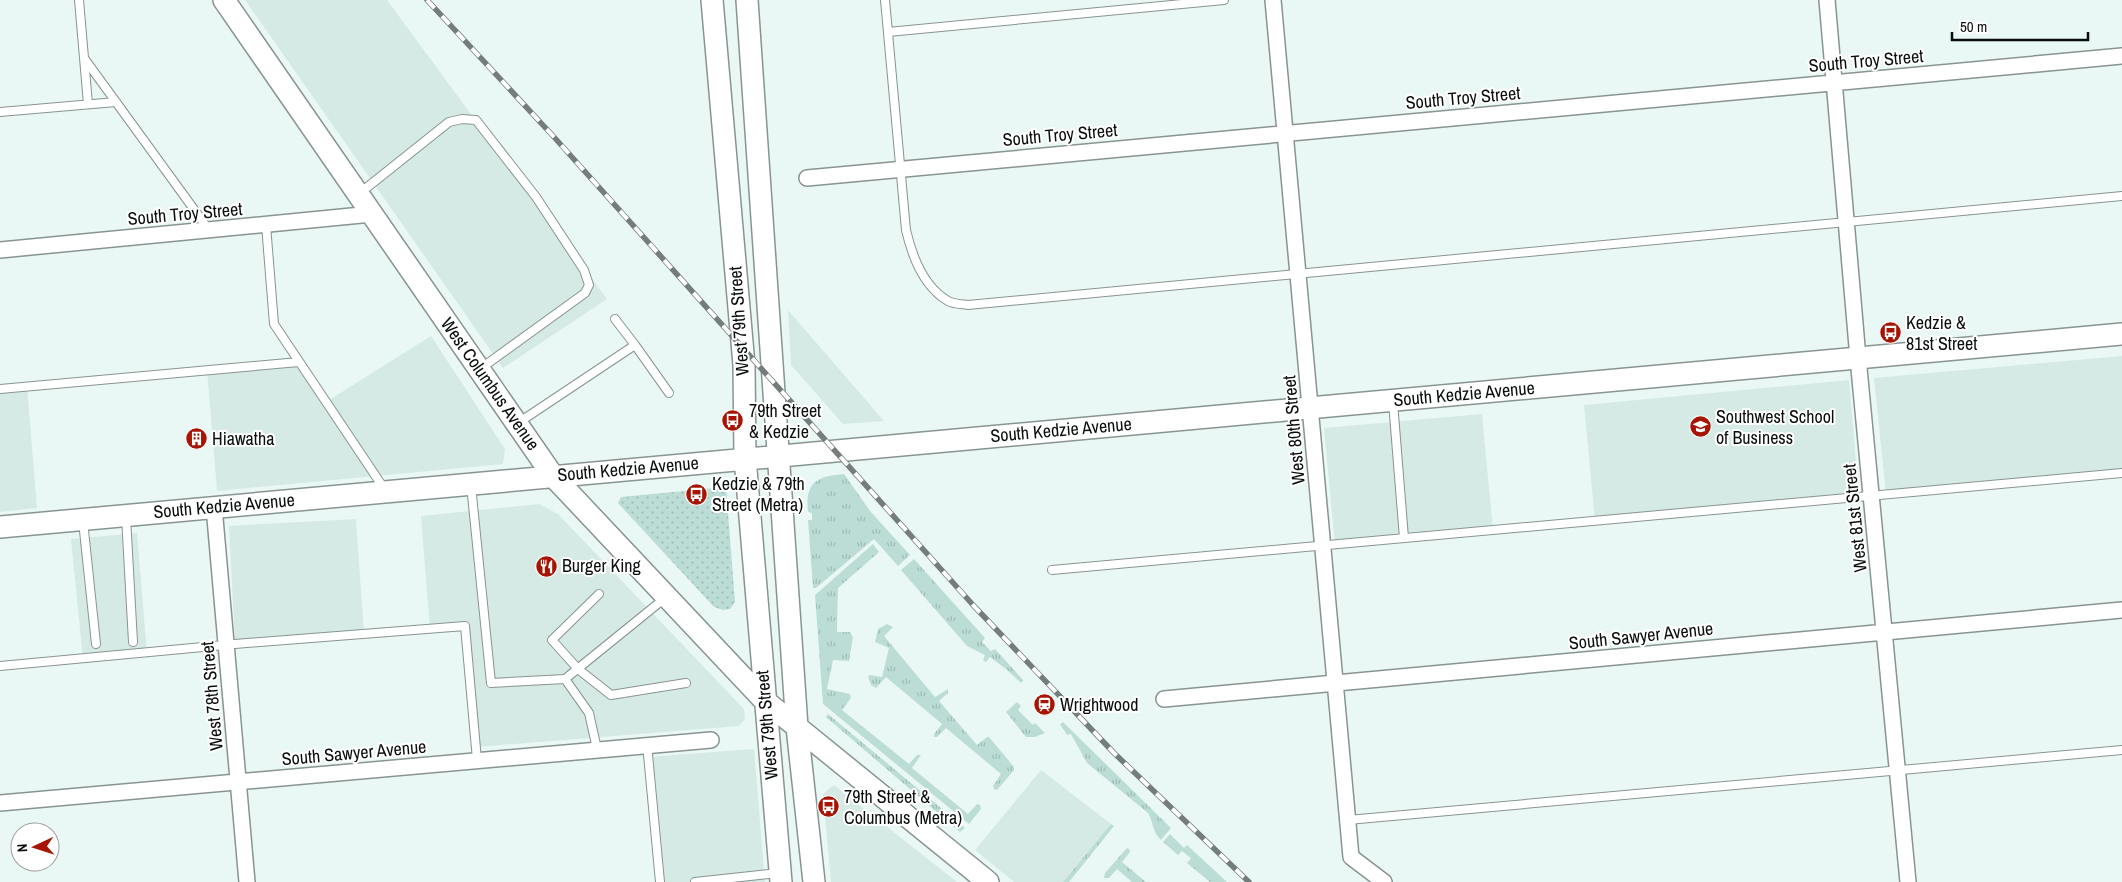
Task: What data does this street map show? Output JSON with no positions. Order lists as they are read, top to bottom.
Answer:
{
  "streets": {
    "main road": ["West 79th Street", "West Columbus Avenue", "South Kedzie Avenue"],
    "street": [
      "South Troy Street",
      "West 80th Street",
      "West 81st Street",
      "South Sawyer Avenue",
      "West 78th Street"
    ]
  },
  "crossings": [
    ["South Troy Street", "West Columbus Avenue"],
    ["South Troy Street", "West 80th Street"],
    ["South Troy Street", "West 81st Street"],
    ["West 79th Street", "West Columbus Avenue"],
    ["West 79th Street", "South Kedzie Avenue"],
    ["West Columbus Avenue", "South Kedzie Avenue"],
    ["South Kedzie Avenue", "West 80th Street"],
    ["South Kedzie Avenue", "West 81st Street"],
    ["South Kedzie Avenue", "West 78th Street"],
    ["West 80th Street", "South Sawyer Avenue"],
    ["West 81st Street", "South Sawyer Avenue"],
    ["South Sawyer Avenue", "West 78th Street"]
  ],
  "places": {
    "bus stop": [
      "Kedzie & 81st Street",
      "79th Street & Kedzie",
      "Kedzie & 79th Street (Metra)",
      "79th Street & Columbus (Metra)"
    ],
    "school or university": ["Southwest School of Business"],
    "building": ["Hiawatha"],
    "restaurant": ["Burger King"],
    "station": ["Wrightwood"]
  },
  "scale_bar": "50 m",
  "north": "left"
}
